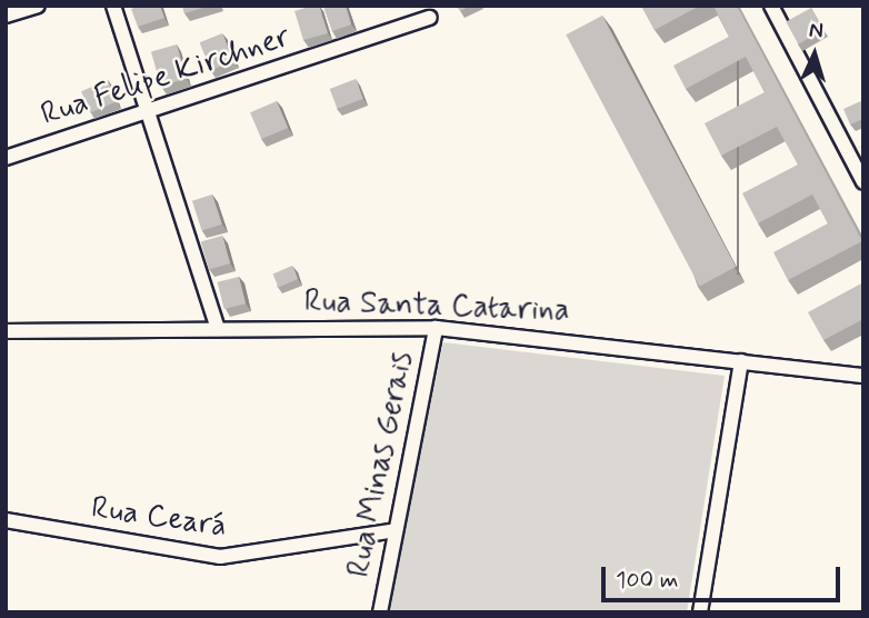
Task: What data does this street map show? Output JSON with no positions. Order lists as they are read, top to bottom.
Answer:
{
  "streets": {
    "street": [
      "Rua Felipe Kirchner",
      "Rua Santa Catarina",
      "Rua Minas Gerais",
      "Rua Ceará"
    ]
  },
  "crossings": [
    ["Rua Santa Catarina", "Rua Minas Gerais"],
    ["Rua Minas Gerais", "Rua Ceará"]
  ],
  "scale_bar": "100 m",
  "north": "top"
}
